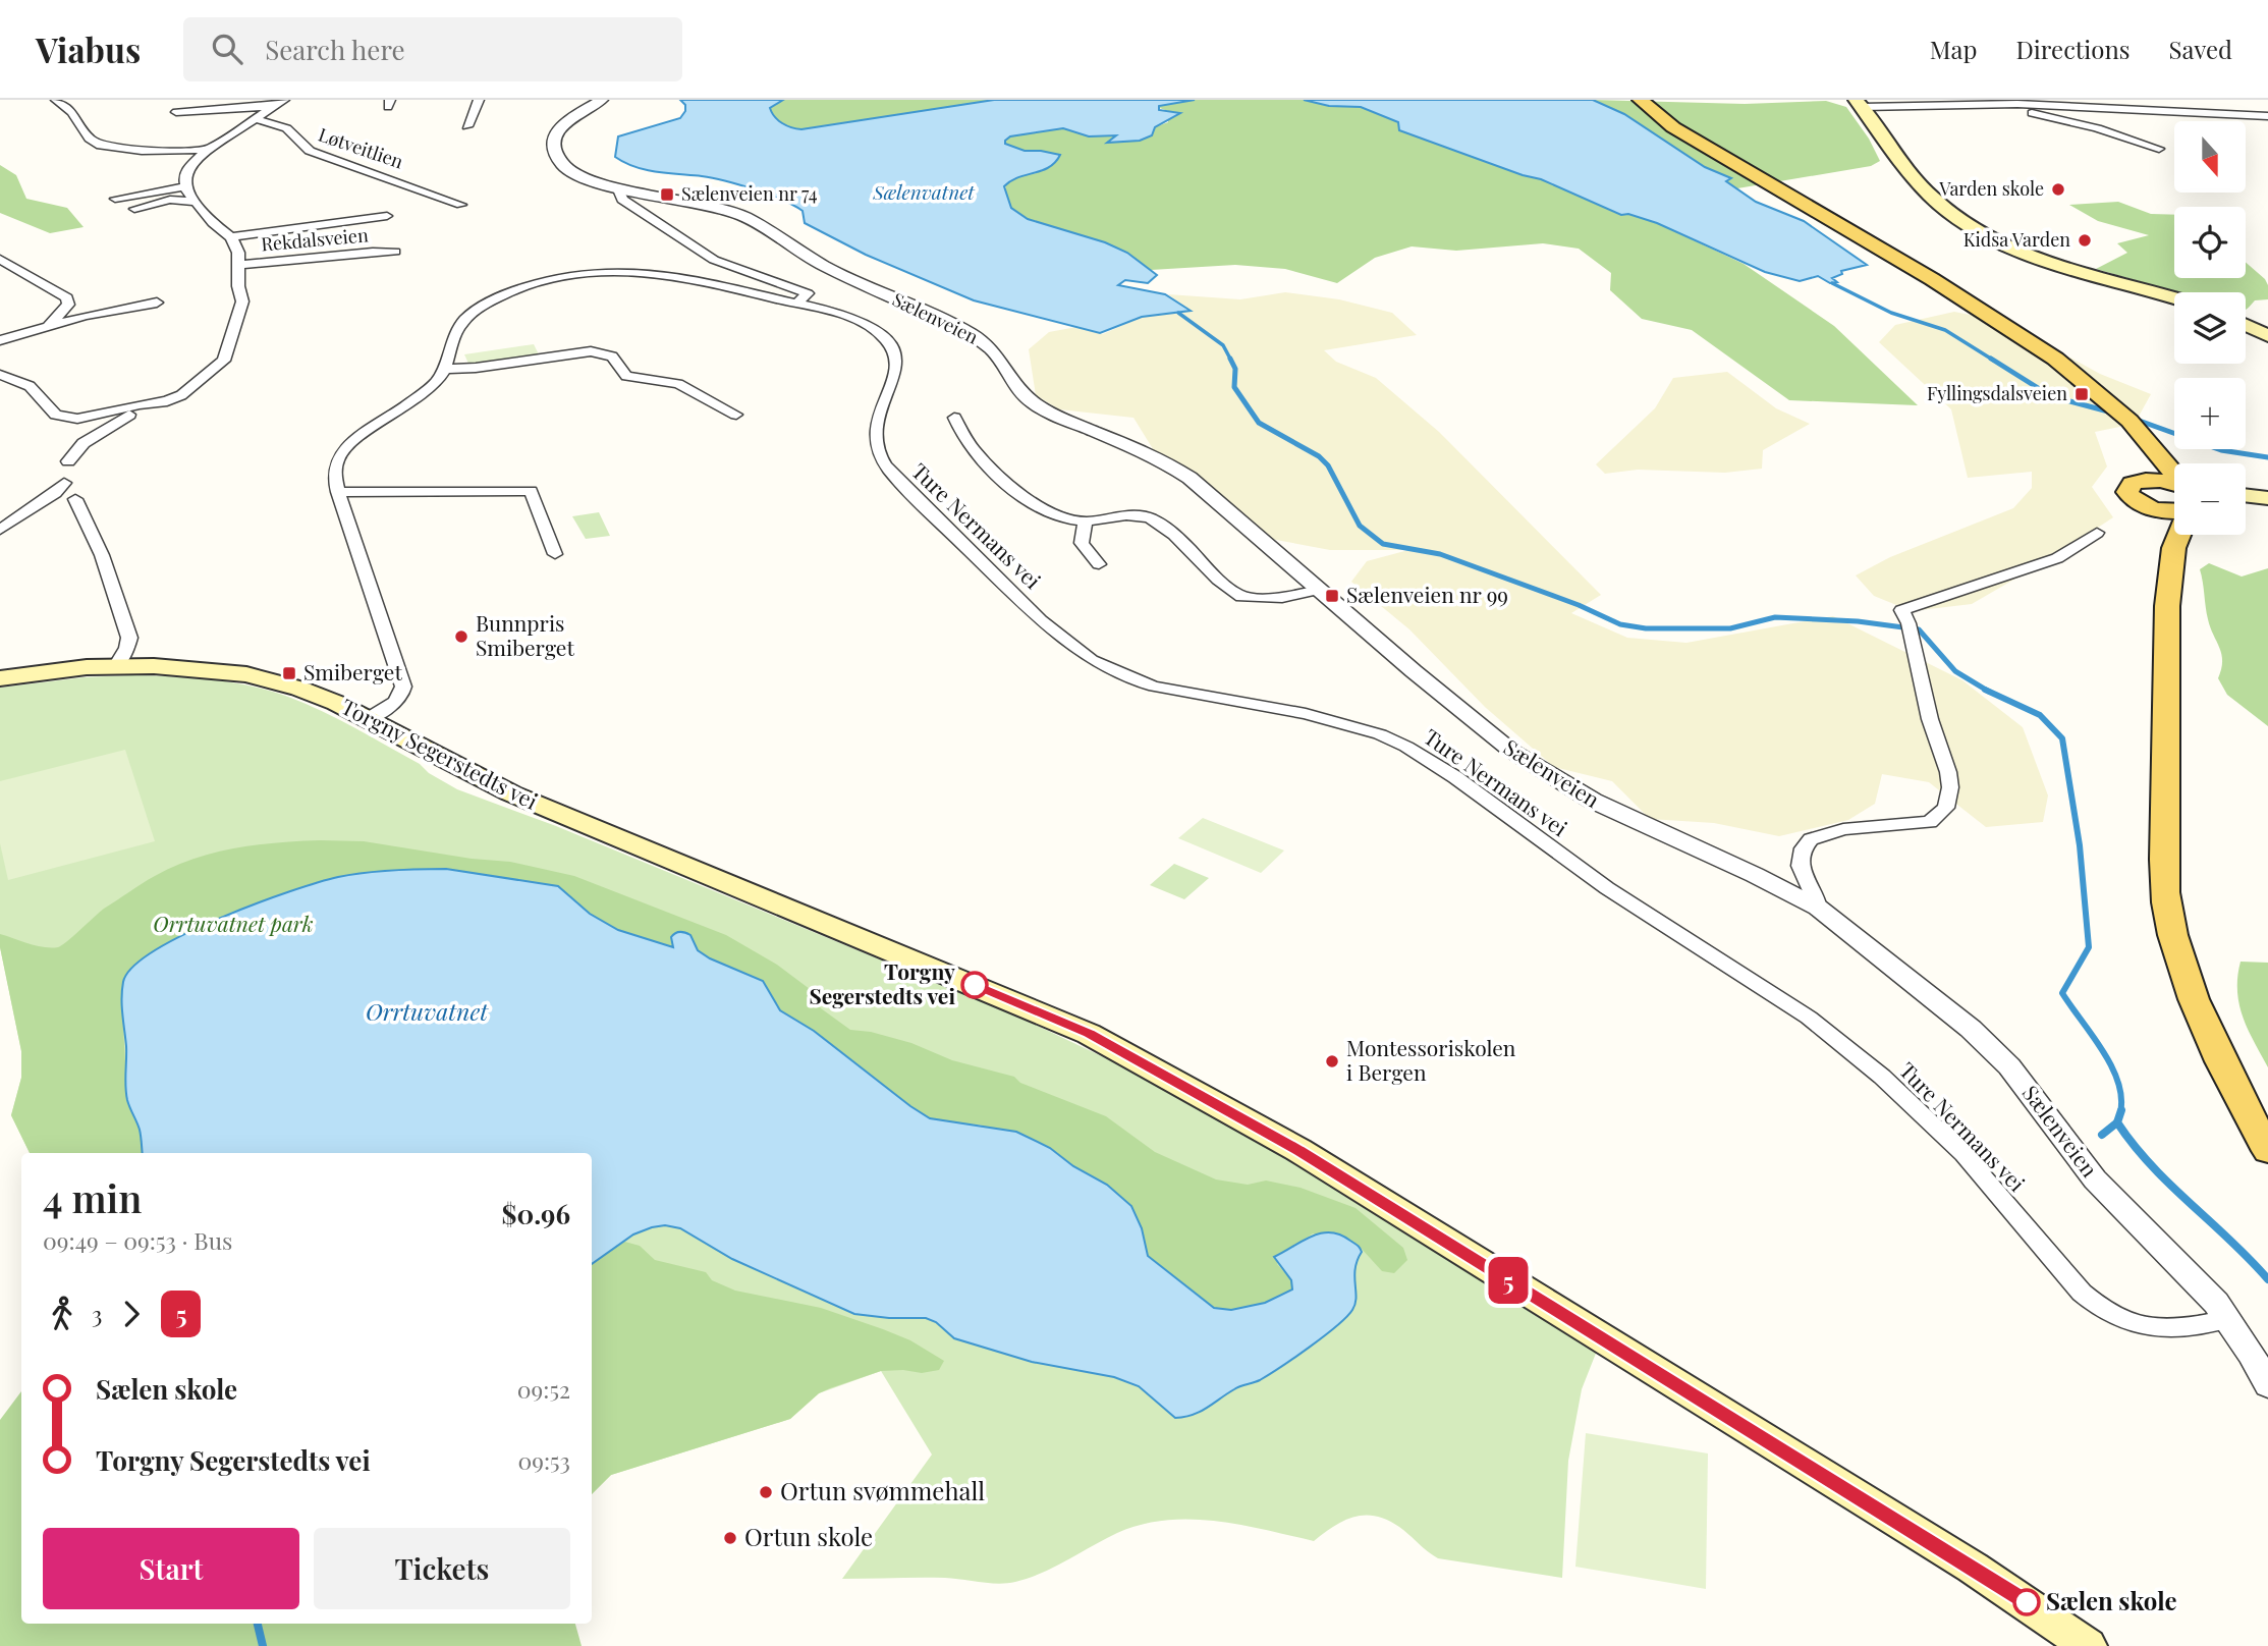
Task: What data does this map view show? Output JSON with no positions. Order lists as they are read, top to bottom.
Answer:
{
  "streets": {
    "main road": ["Torgny Segerstedts vei"],
    "street": [
      "Løtveitlien",
      "Rekdalsveien",
      "Sælenveien",
      "Ture Nermans vei"
    ]
  },
  "crossings": [
    ["Sælenveien", "Ture Nermans vei"],
    ["Ture Nermans vei", "Torgny Segerstedts vei"]
  ],
  "water": ["Sælenvatnet", "Orrtuvatnet"],
  "parks": ["Orrtuvatnet park"],
  "places": {
    "other": [
      "Varden skole",
      "Kidsa Varden",
      "Bunnpris Smiberget",
      "Torgny Segerstedts vei",
      "Montessoriskolen i Bergen",
      "Ortun svømmehall",
      "Ortun skole",
      "Sælen skole"
    ],
    "transit": [
      "Sælenveien nr 74",
      "Fyllingsdalsveien",
      "Sælenveien nr 99",
      "Smiberget"
    ]
  },
  "lines": ["bus line 5"],
  "north": "bottom",
  "page": {
    "header": "Viabus",
    "search": "Search here",
    "nav": ["Map", "Directions", "Saved"],
    "on_map": "5",
    "map_buttons": ["+", "−"],
    "heading": ["4 min", "09:49 – 09:53 · Bus", "$0.96"],
    "legs": ["3", "5"],
    "list": [
      {
        "name": "Sælen skole",
        "value": "09:52"
      },
      {
        "name": "Torgny Segerstedts vei",
        "value": "09:53"
      }
    ],
    "buttons": ["Start", "Tickets"]
  }
}
